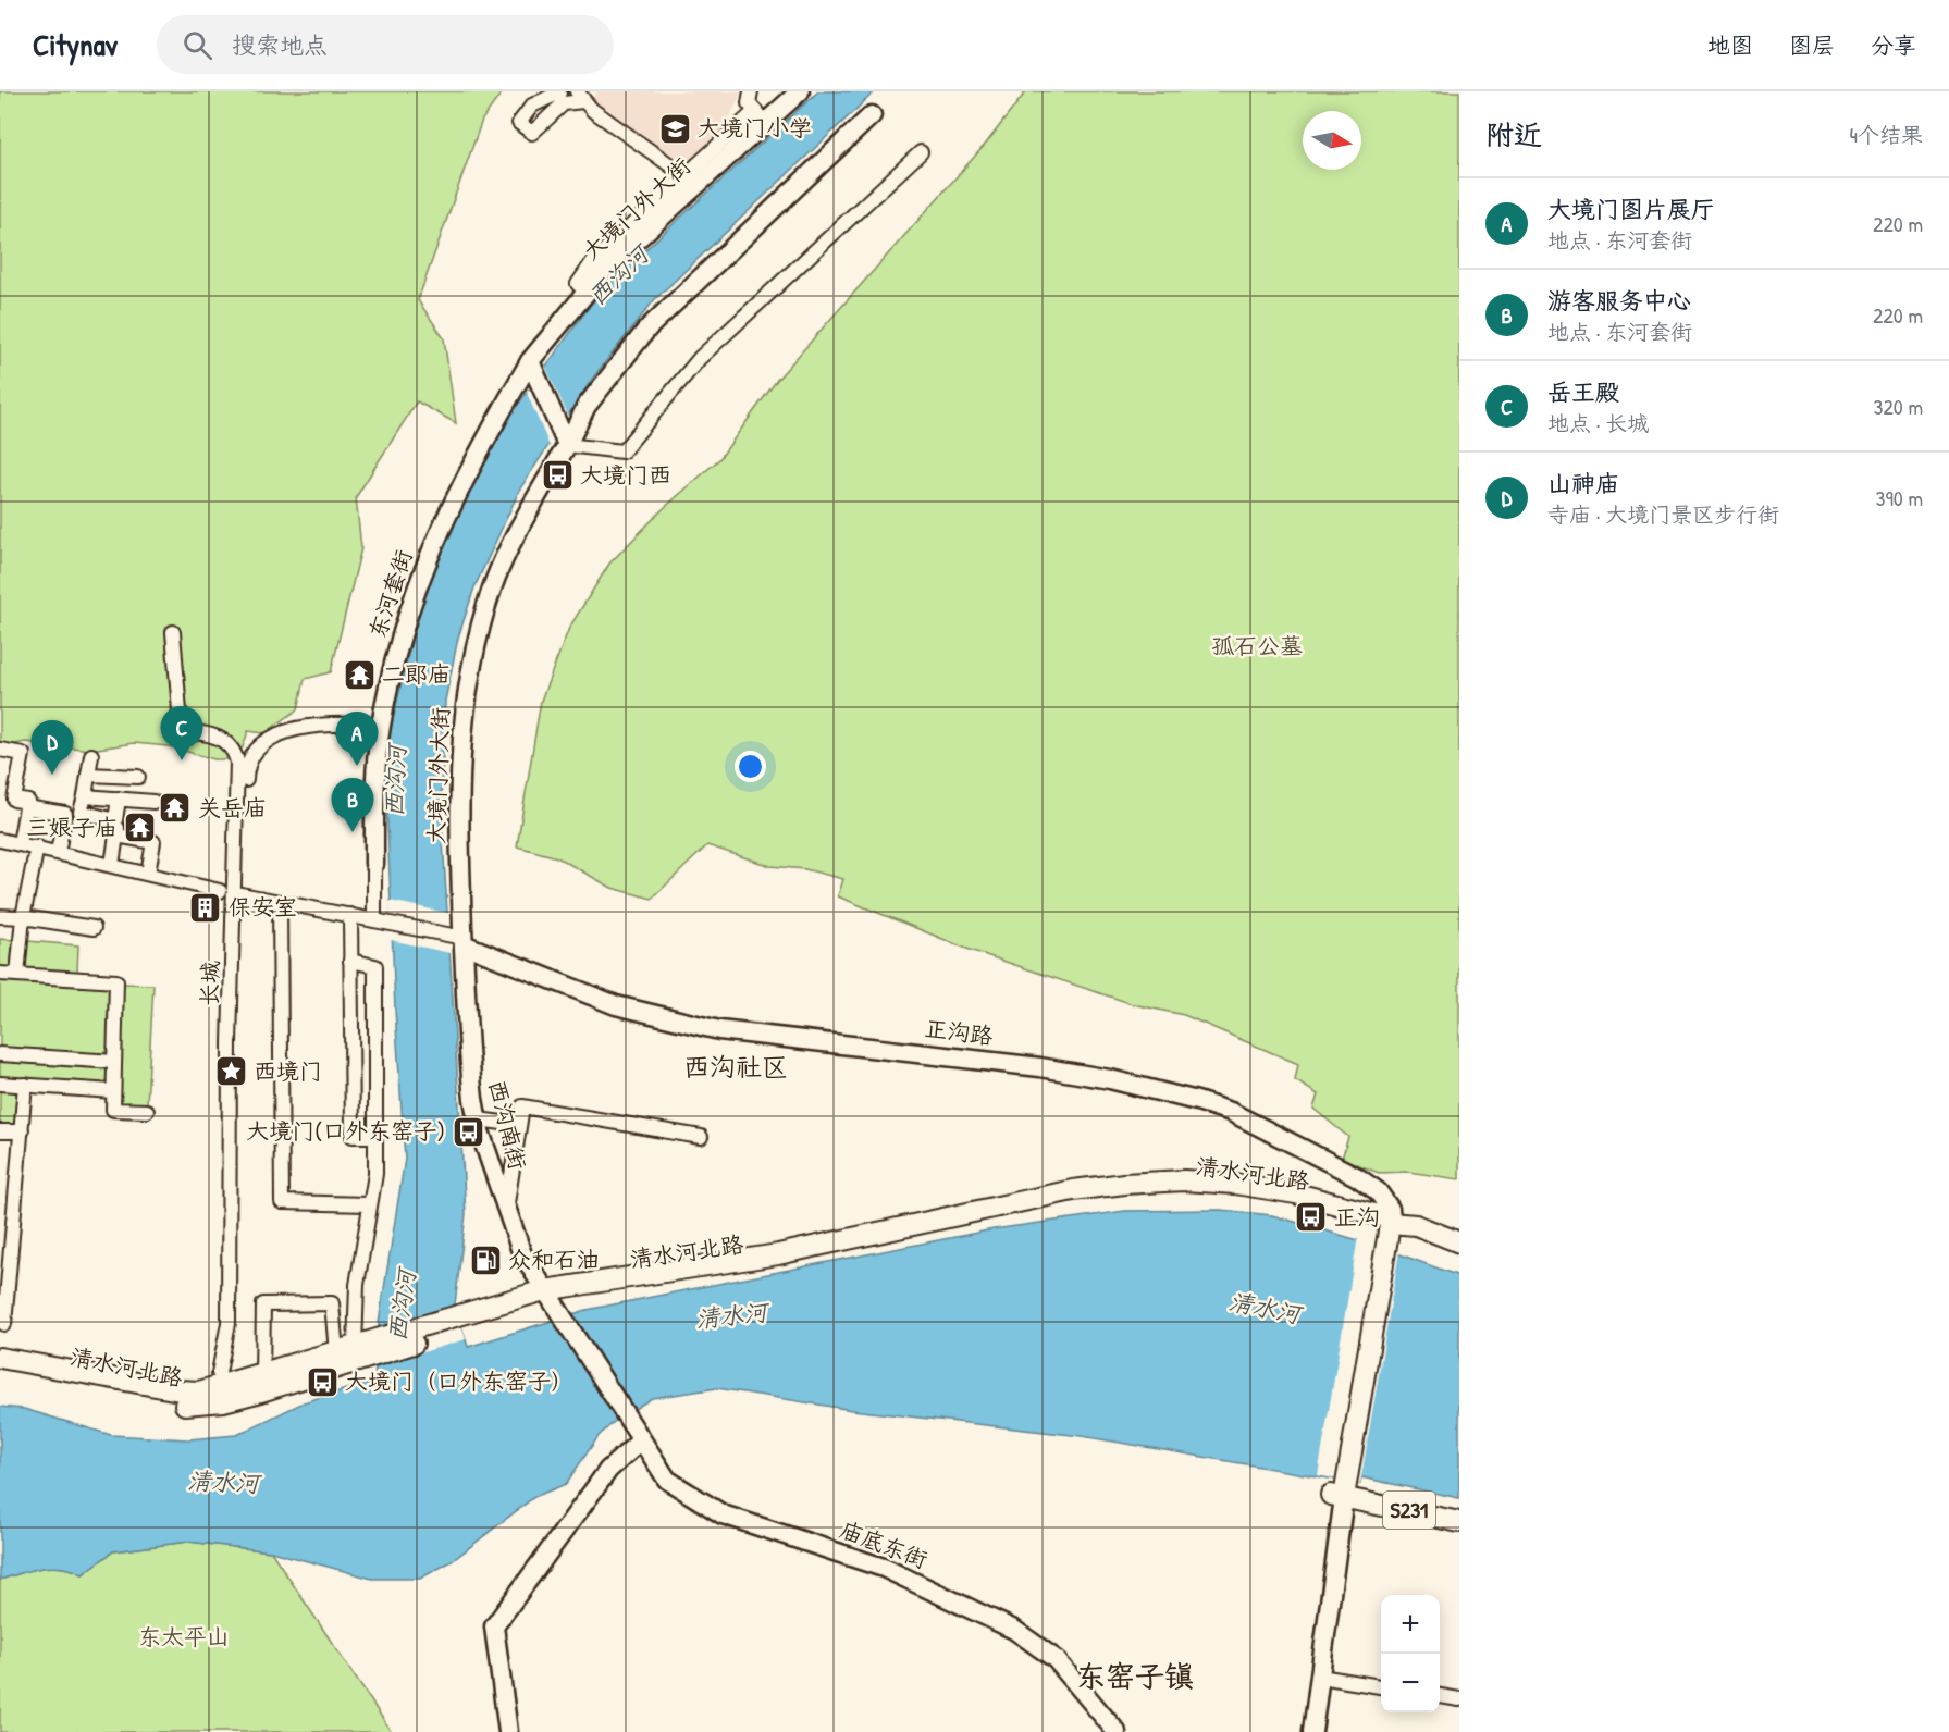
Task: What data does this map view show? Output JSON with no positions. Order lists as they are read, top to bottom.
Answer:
{
  "streets": {
    "main road": ["清水河北路", "S231"],
    "street": [
      "大境门外大街",
      "东河套街",
      "长城",
      "正沟路",
      "西沟南街",
      "庙底东街"
    ]
  },
  "crossings": [
    ["大境门外大街", "东河套街"],
    ["大境门外大街", "正沟路"],
    ["大境门外大街", "西沟南街"],
    ["正沟路", "西沟南街"],
    ["正沟路", "清水河北路"],
    ["西沟南街", "清水河北路"],
    ["西沟南街", "庙底东街"]
  ],
  "districts": ["西沟社区", "东窑子镇"],
  "water": ["西沟河", "清水河"],
  "parks": ["孤石公墓", "东太平山"],
  "places": {
    "school or university": ["大境门小学"],
    "bus stop": [
      "大境门西",
      "大境门(口外东窑子)",
      "正沟",
      "大境门（口外东窑子）"
    ],
    "temple": ["二郎庙", "关岳庙", "三娘子庙"],
    "building": ["保安室"],
    "place": ["西境门"],
    "fuel station": ["众和石油"]
  },
  "north": "right",
  "page": {
    "header": "Citynav",
    "search": "搜索地点",
    "nav": ["地图", "图层", "分享"],
    "heading": ["附近", "4个结果"],
    "list": [
      {
        "mark": "A",
        "name": "大境门图片展厅",
        "note": "地点 · 东河套街",
        "value": "220 m"
      },
      {
        "mark": "B",
        "name": "游客服务中心",
        "note": "地点 · 东河套街",
        "value": "220 m"
      },
      {
        "mark": "C",
        "name": "岳王殿",
        "note": "地点 · 长城",
        "value": "320 m"
      },
      {
        "mark": "D",
        "name": "山神庙",
        "note": "寺庙 · 大境门景区步行街",
        "value": "390 m"
      }
    ],
    "pins": [
      "C",
      "A",
      "D",
      "B"
    ],
    "map_buttons": ["+", "−"]
  }
}
